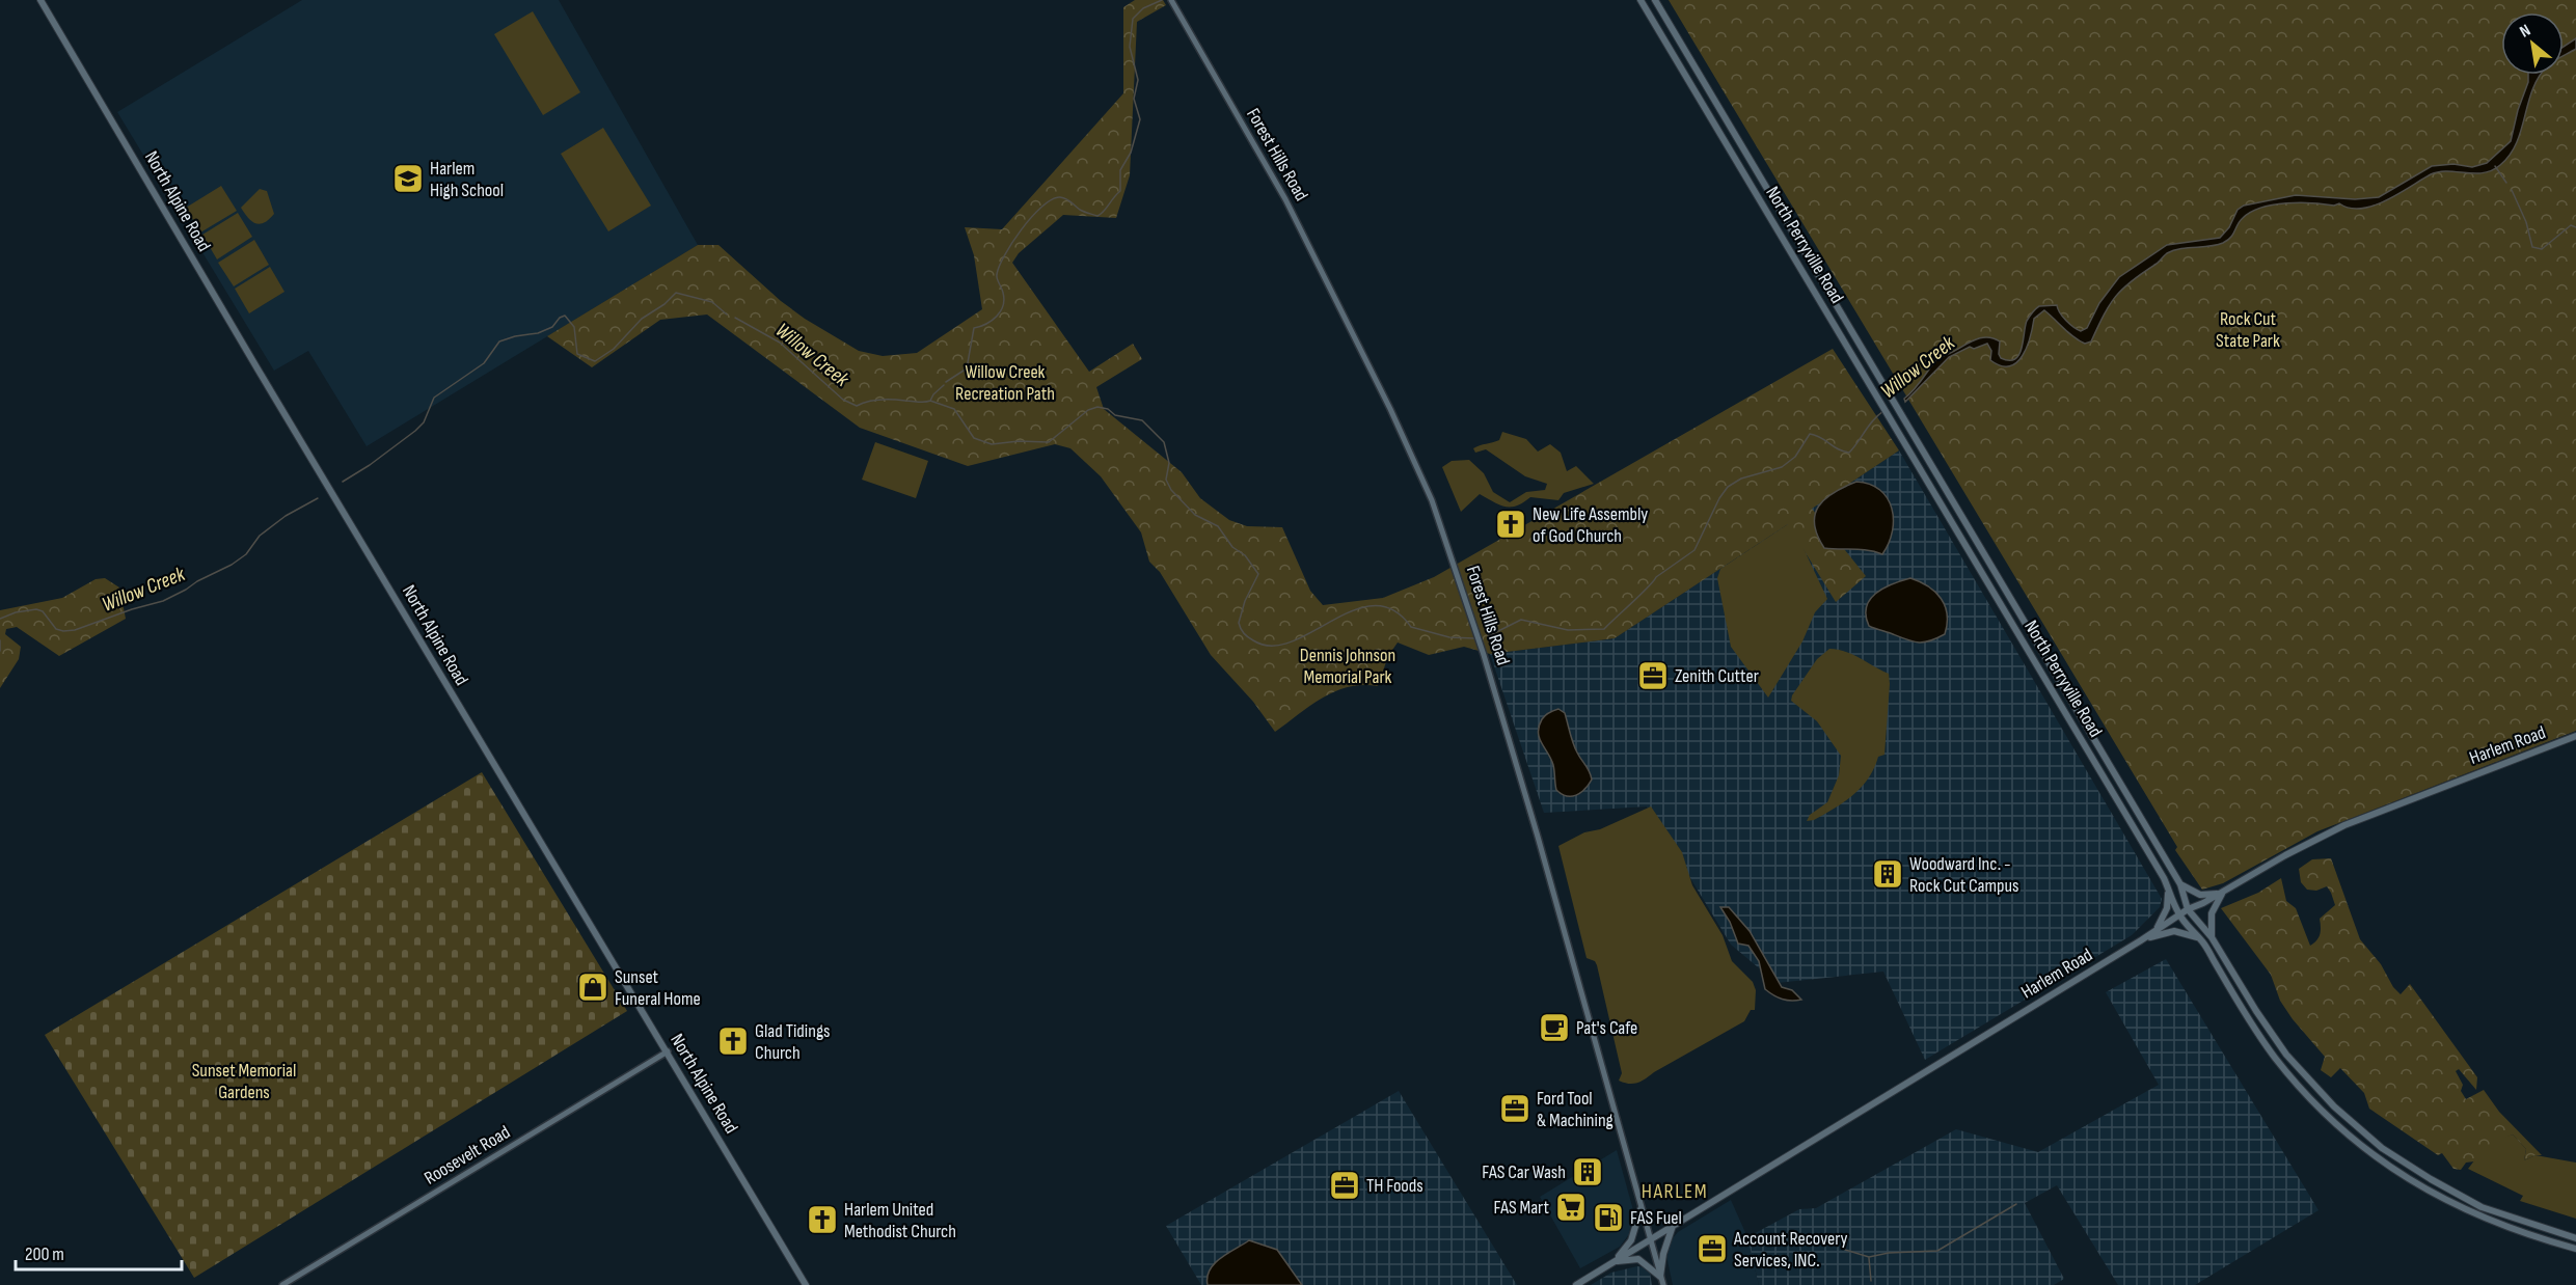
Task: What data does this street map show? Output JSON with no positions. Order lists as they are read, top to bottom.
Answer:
{
  "streets": {
    "main road": ["North Alpine Road", "North Perryville Road", "Harlem Road"],
    "street": ["Forest Hills Road", "Roosevelt Road"]
  },
  "crossings": [
    ["Forest Hills Road", "Harlem Road"],
    ["North Alpine Road", "Roosevelt Road"],
    ["North Perryville Road", "Harlem Road"]
  ],
  "districts": ["HARLEM"],
  "water": ["Willow Creek"],
  "parks": [
    "Rock Cut State Park",
    "Willow Creek Recreation Path",
    "Dennis Johnson Memorial Park",
    "Sunset Memorial Gardens"
  ],
  "places": {
    "school or university": ["Harlem High School"],
    "church": ["New Life Assembly of God Church", "Glad Tidings Church", "Harlem United Methodist Church"],
    "office": [
      "Zenith Cutter",
      "Ford Tool & Machining",
      "TH Foods",
      "Account Recovery Services, INC."
    ],
    "building": ["Woodward Inc. - Rock Cut Campus", "FAS Car Wash"],
    "shop": ["Sunset Funeral Home"],
    "cafe": ["Pat's Cafe"],
    "supermarket": ["FAS Mart"],
    "fuel station": ["FAS Fuel"]
  },
  "scale_bar": "200 m",
  "north": "top left"
}
